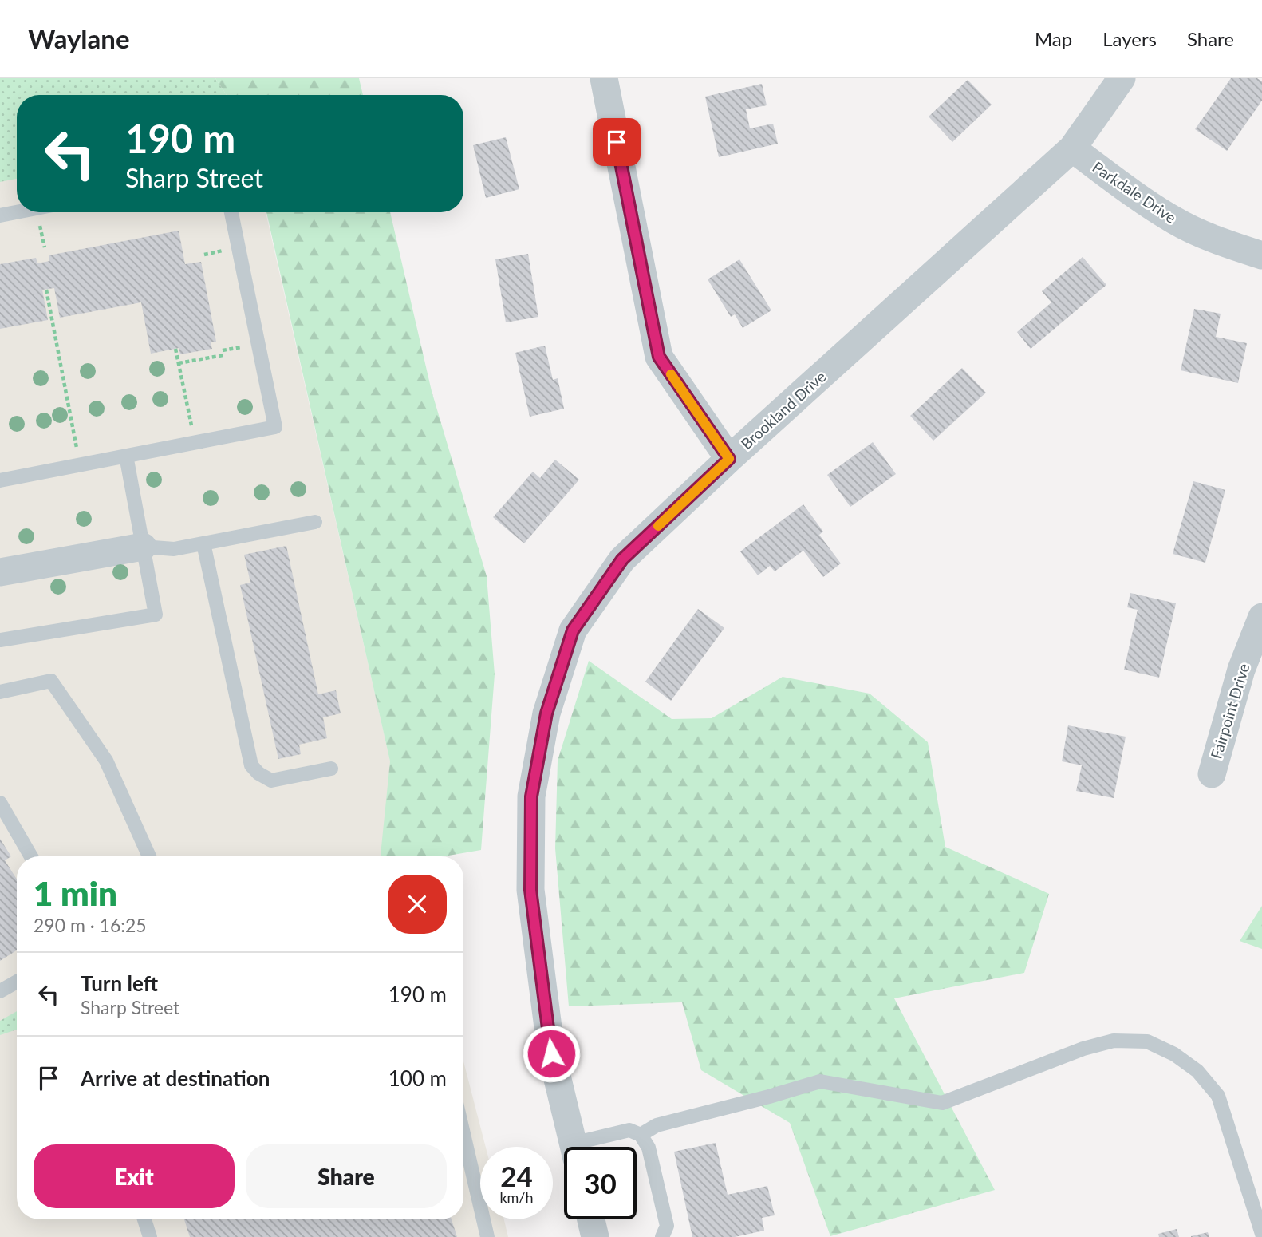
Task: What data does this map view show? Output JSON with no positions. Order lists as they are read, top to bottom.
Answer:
{
  "streets": {
    "street": ["Parkdale Drive", "Brookland Drive", "Fairpoint Drive"]
  },
  "crossings": [
    ["Parkdale Drive", "Brookland Drive"]
  ],
  "page": {
    "header": "Waylane",
    "nav": ["Map", "Layers", "Share"],
    "turn": ["190 m", "Sharp Street"],
    "heading": ["1 min", "290 m · 16:25"],
    "list": [
      {
        "name": "Turn left",
        "note": "Sharp Street",
        "value": "190 m"
      },
      {
        "name": "Arrive at destination",
        "value": "100 m"
      }
    ],
    "buttons": ["Exit", "Share"],
    "speed": "24 km/h",
    "limit": "30"
  }
}
